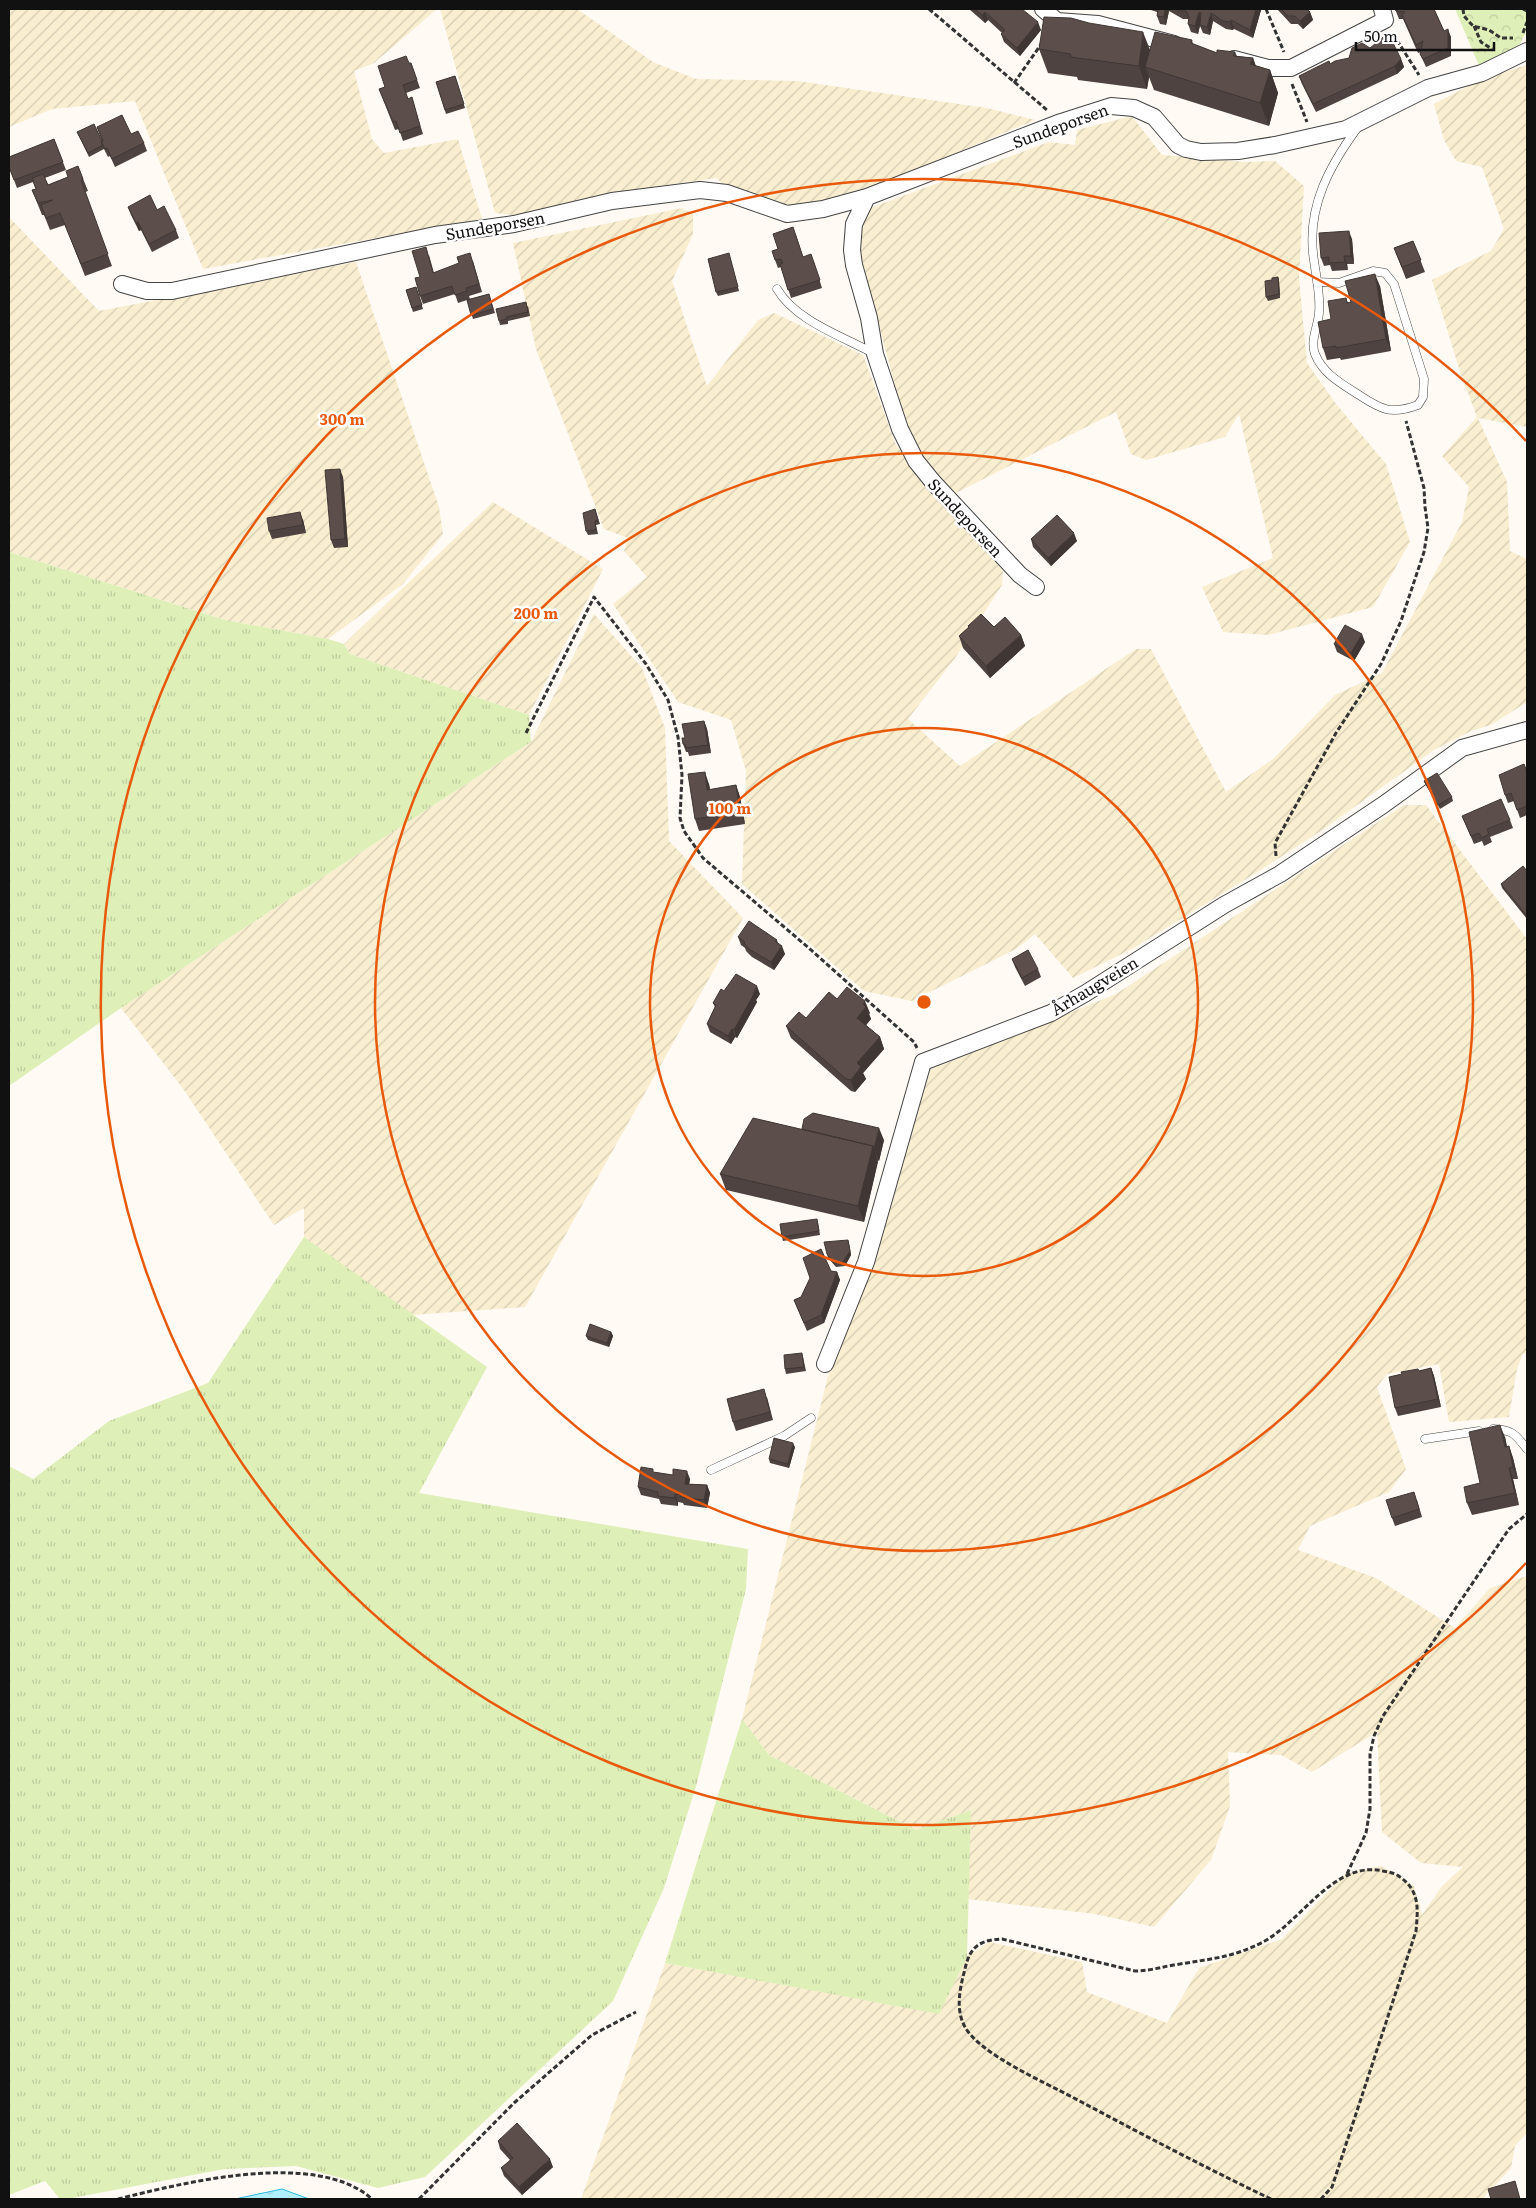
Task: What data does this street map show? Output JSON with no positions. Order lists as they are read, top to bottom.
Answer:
{
  "streets": {
    "street": ["Sundeporsen", "Århaugveien"]
  },
  "scale_bar": "50 m",
  "rings": ["300 m", "200 m", "100 m"]
}
